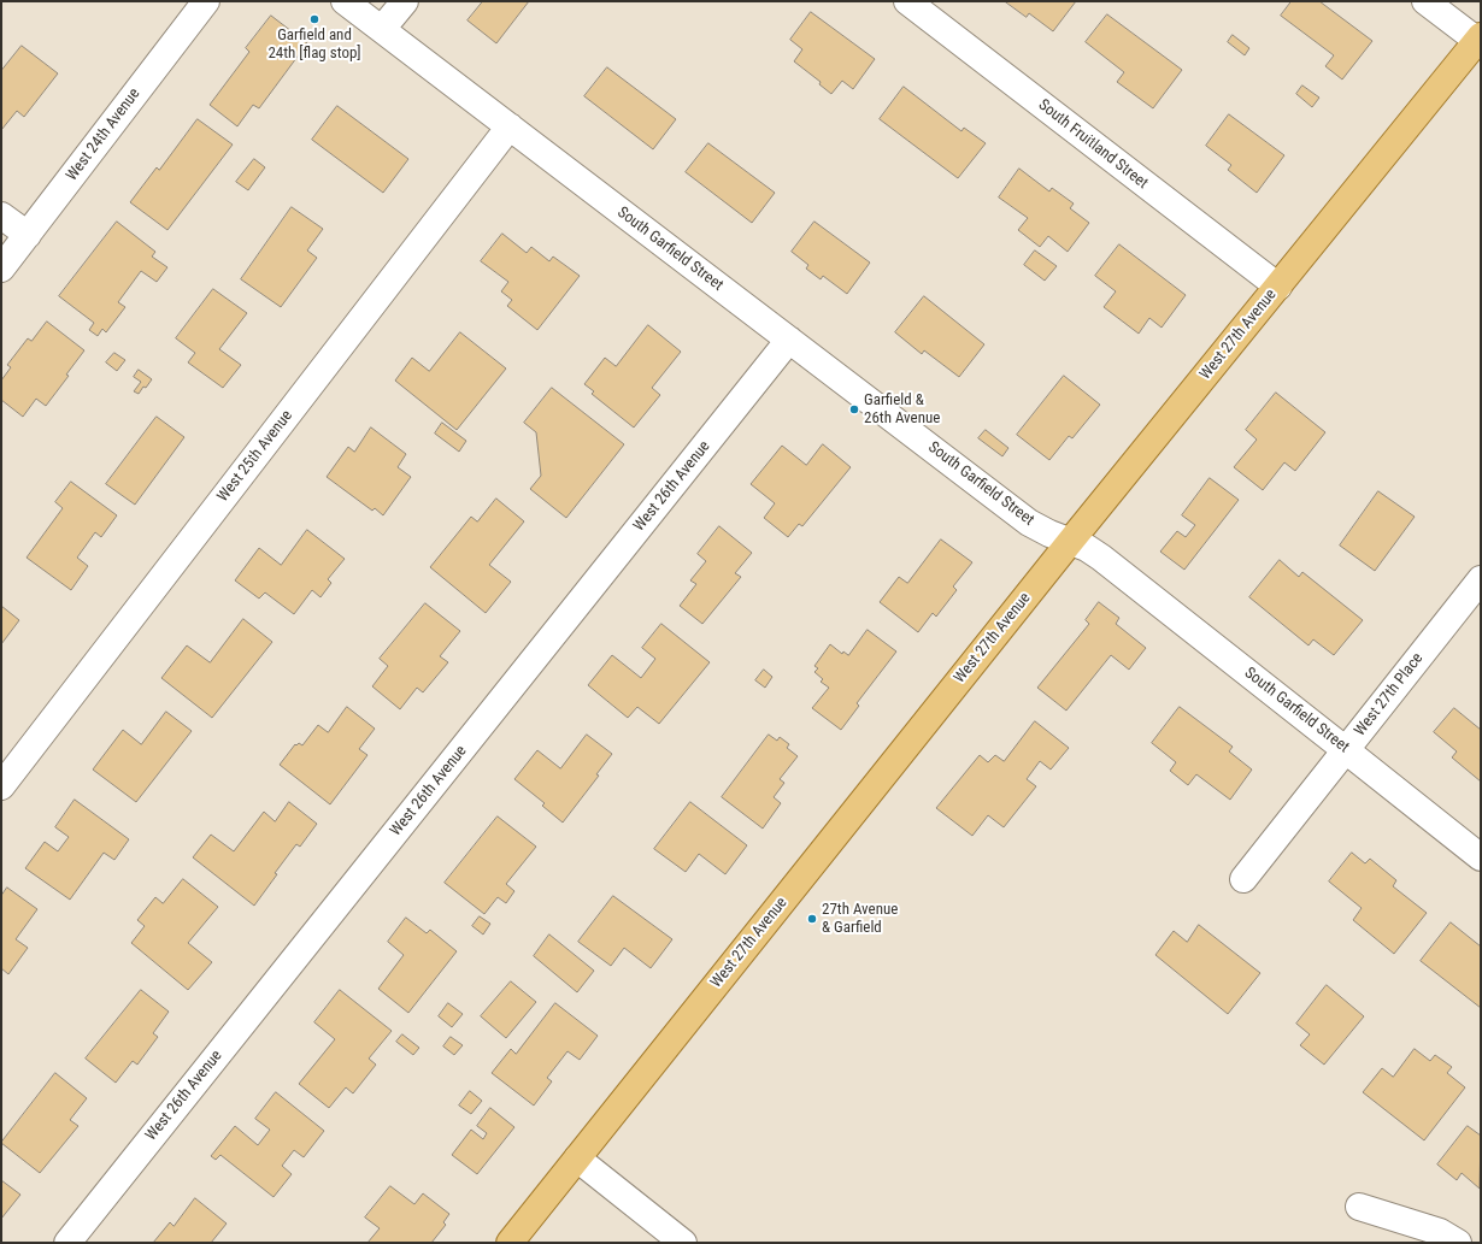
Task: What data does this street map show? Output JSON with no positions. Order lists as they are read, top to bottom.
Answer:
{
  "streets": {
    "main road": ["West 27th Avenue"],
    "street": [
      "West 24th Avenue",
      "South Fruitland Street",
      "South Garfield Street",
      "West 25th Avenue",
      "West 26th Avenue",
      "West 27th Place"
    ]
  },
  "crossings": [
    ["South Fruitland Street", "West 27th Avenue"],
    ["South Garfield Street", "West 27th Avenue"],
    ["South Garfield Street", "West 25th Avenue"],
    ["South Garfield Street", "West 26th Avenue"],
    ["South Garfield Street", "West 27th Place"]
  ],
  "places": ["Garfield and 24th [flag stop]", "Garfield & 26th Avenue", "27th Avenue & Garfield"]
}
